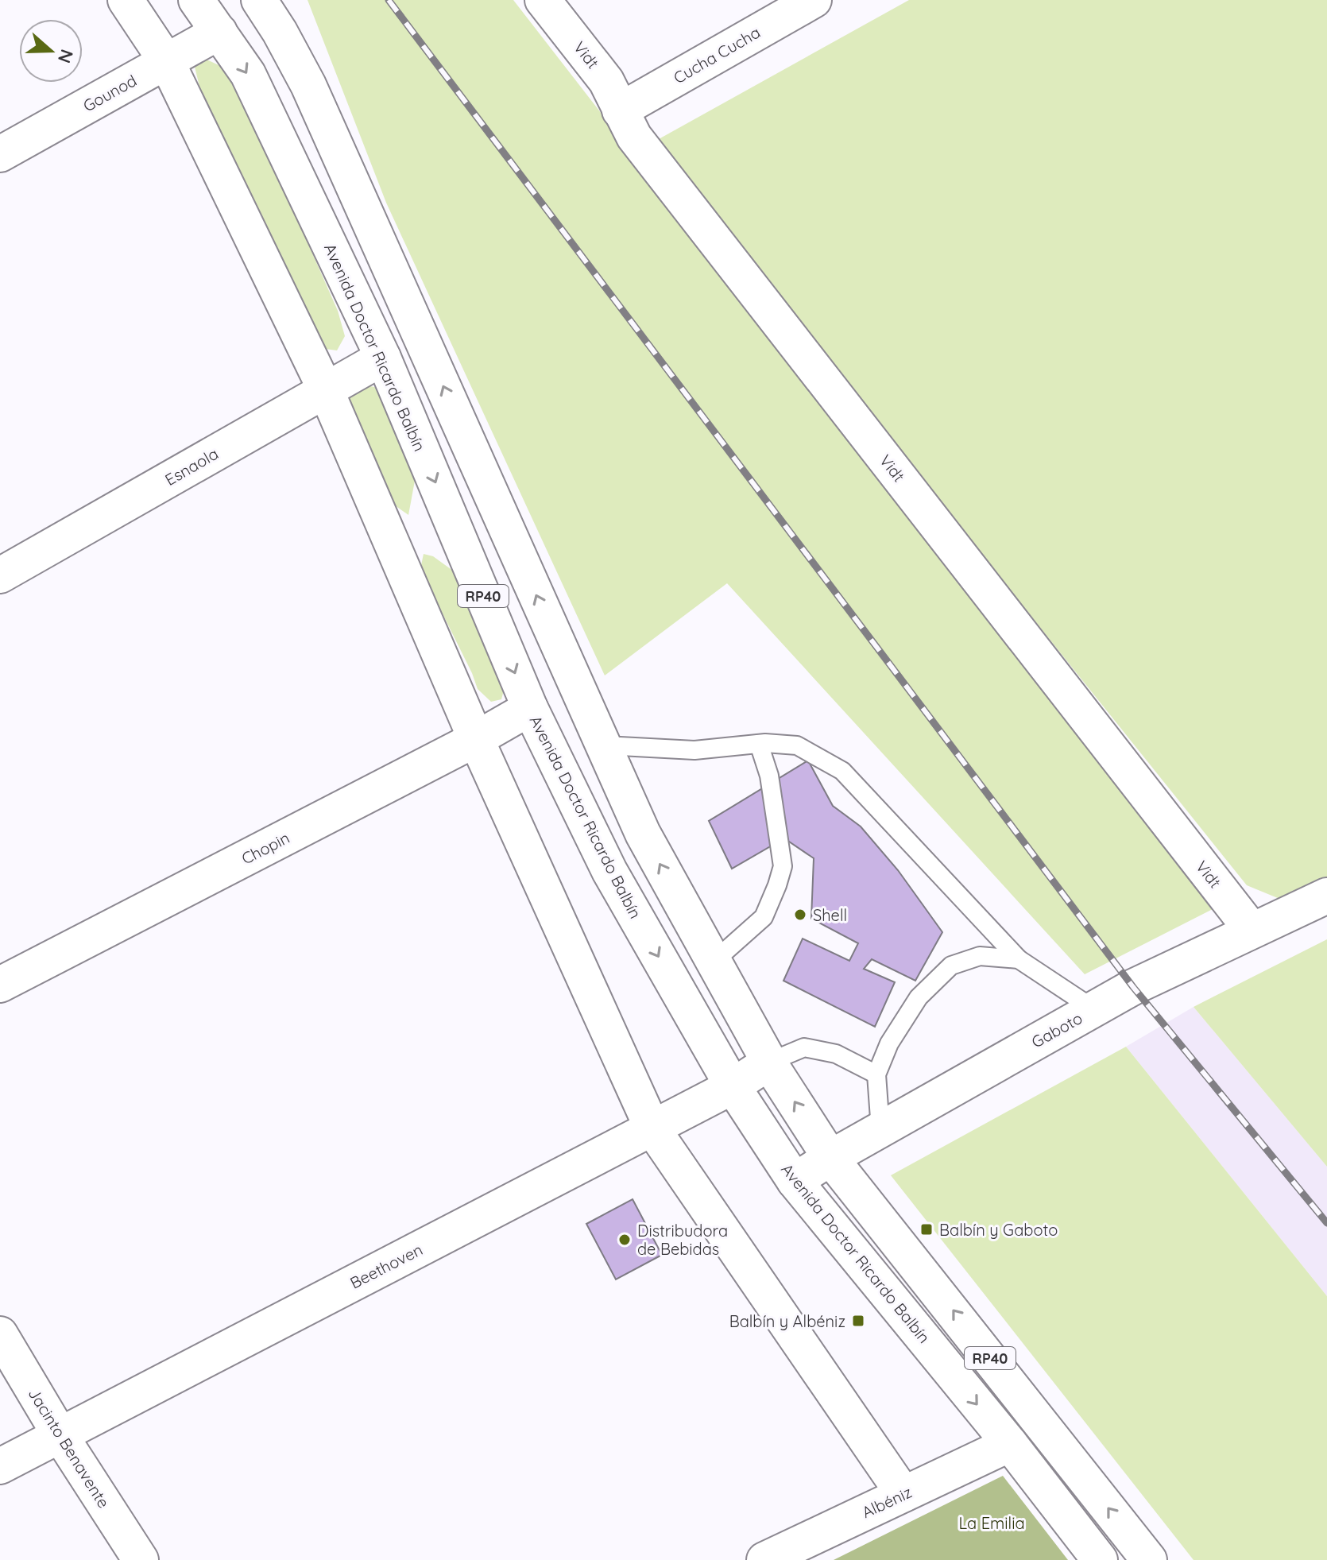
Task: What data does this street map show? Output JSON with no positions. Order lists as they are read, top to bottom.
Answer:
{
  "streets": {
    "street": [
      "Vidt",
      "Cucha Cucha",
      "Gounod",
      "Avenida Doctor Ricardo Balbín",
      "Esnaola",
      "RP40",
      "Chopin",
      "Gaboto",
      "Beethoven",
      "Jacinto Benavente",
      "Albéniz"
    ]
  },
  "crossings": [
    ["Vidt", "Cucha Cucha"],
    ["Vidt", "Gaboto"],
    ["Gounod", "Avenida Doctor Ricardo Balbín"],
    ["Avenida Doctor Ricardo Balbín", "Esnaola"],
    ["Avenida Doctor Ricardo Balbín", "Chopin"],
    ["Avenida Doctor Ricardo Balbín", "Gaboto"],
    ["Avenida Doctor Ricardo Balbín", "Beethoven"],
    ["Avenida Doctor Ricardo Balbín", "Albéniz"],
    ["RP40", "Gaboto"],
    ["RP40", "Beethoven"],
    ["Beethoven", "Jacinto Benavente"]
  ],
  "parks": ["La Emilia"],
  "places": {
    "other": ["Shell", "Distribudora de Bebidas"],
    "transit": ["Balbín y Gaboto", "Balbín y Albéniz"]
  },
  "north": "right"
}
